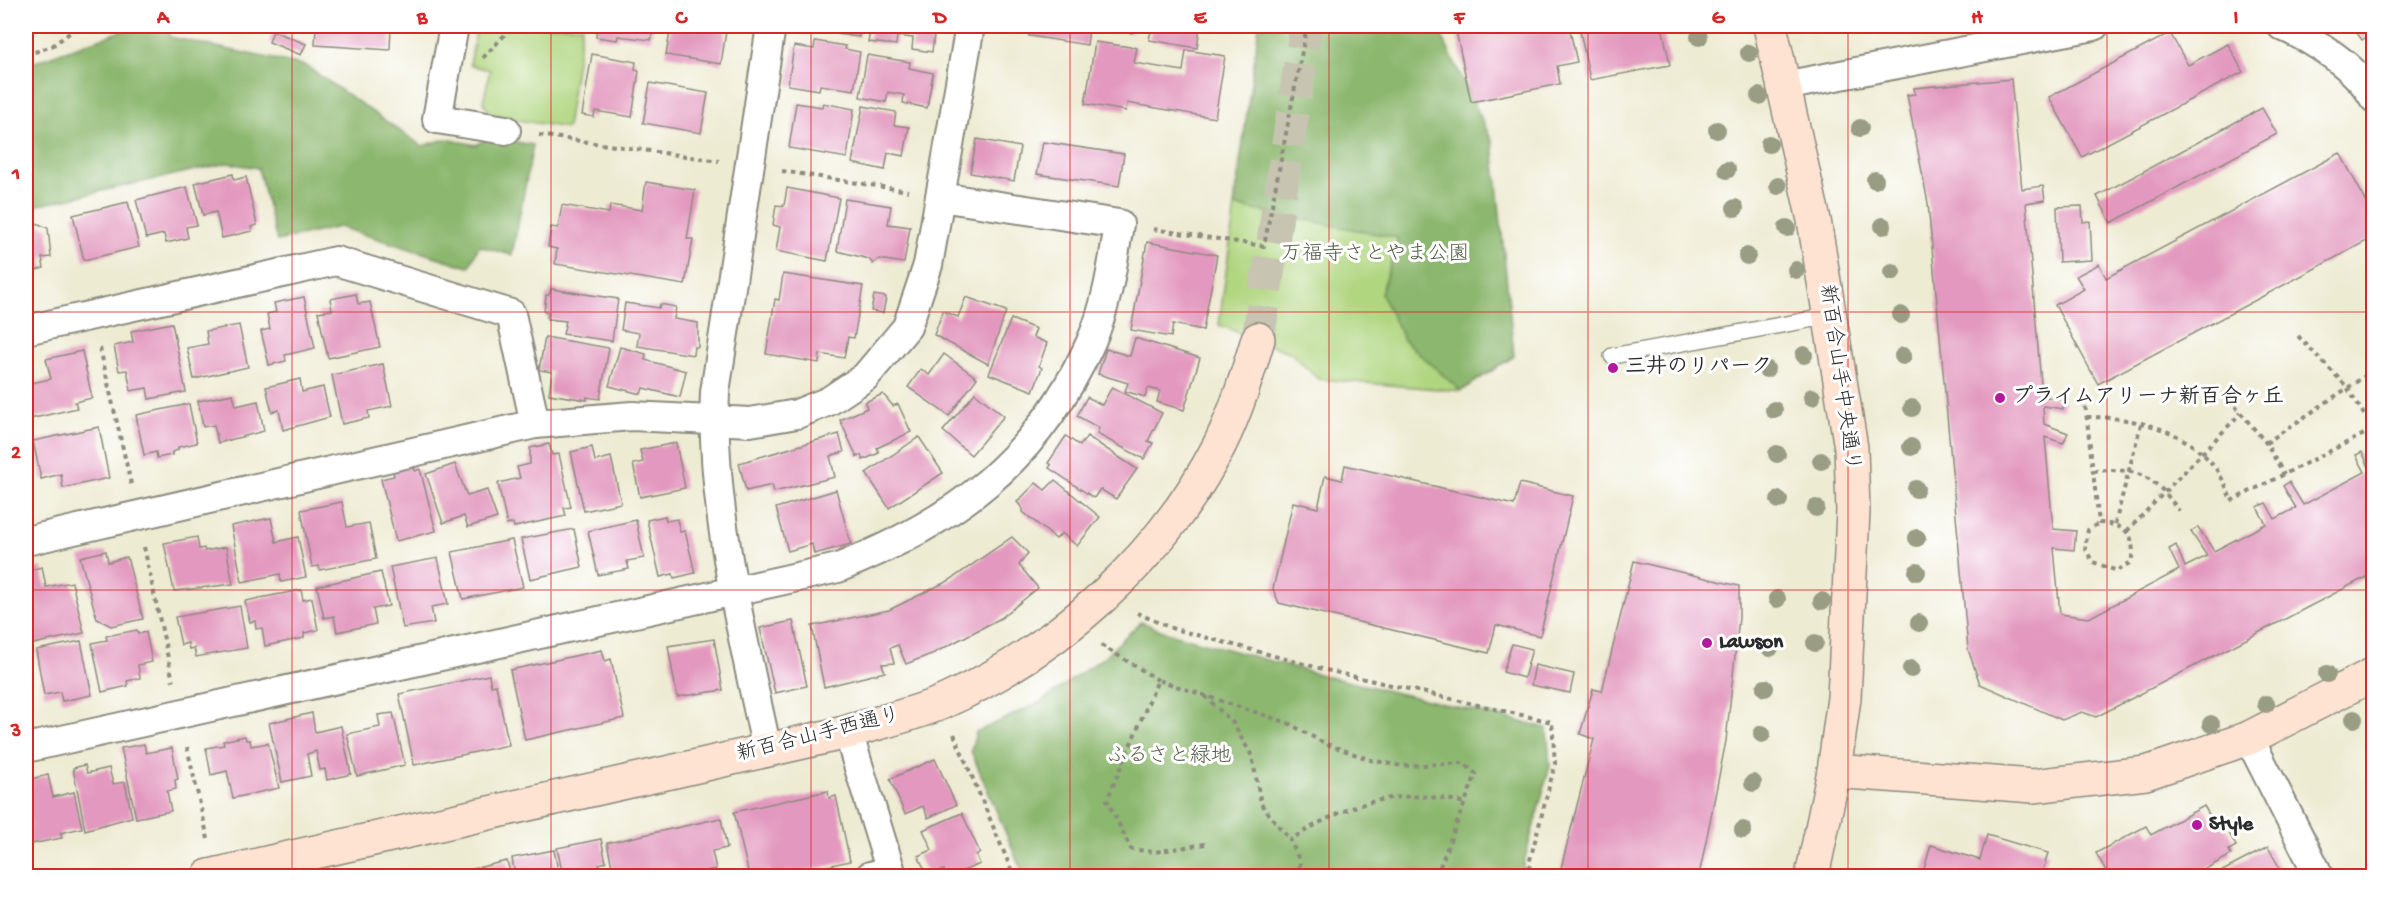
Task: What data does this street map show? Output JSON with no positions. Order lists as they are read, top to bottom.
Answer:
{
  "streets": {
    "street": ["新百合山手中央通り", "新百合山手西通り"]
  },
  "parks": ["万福寺さとやま公園", "ふるさと緑地"],
  "places": [
    "三井のリパーク",
    "プライムアリーナ新百合ヶ丘",
    "Lawson",
    "Style"
  ],
  "grid": {
    "columns": [
      "A",
      "B",
      "C",
      "D",
      "E",
      "F",
      "G",
      "H",
      "I"
    ],
    "rows": ["1", "2", "3"]
  }
}
